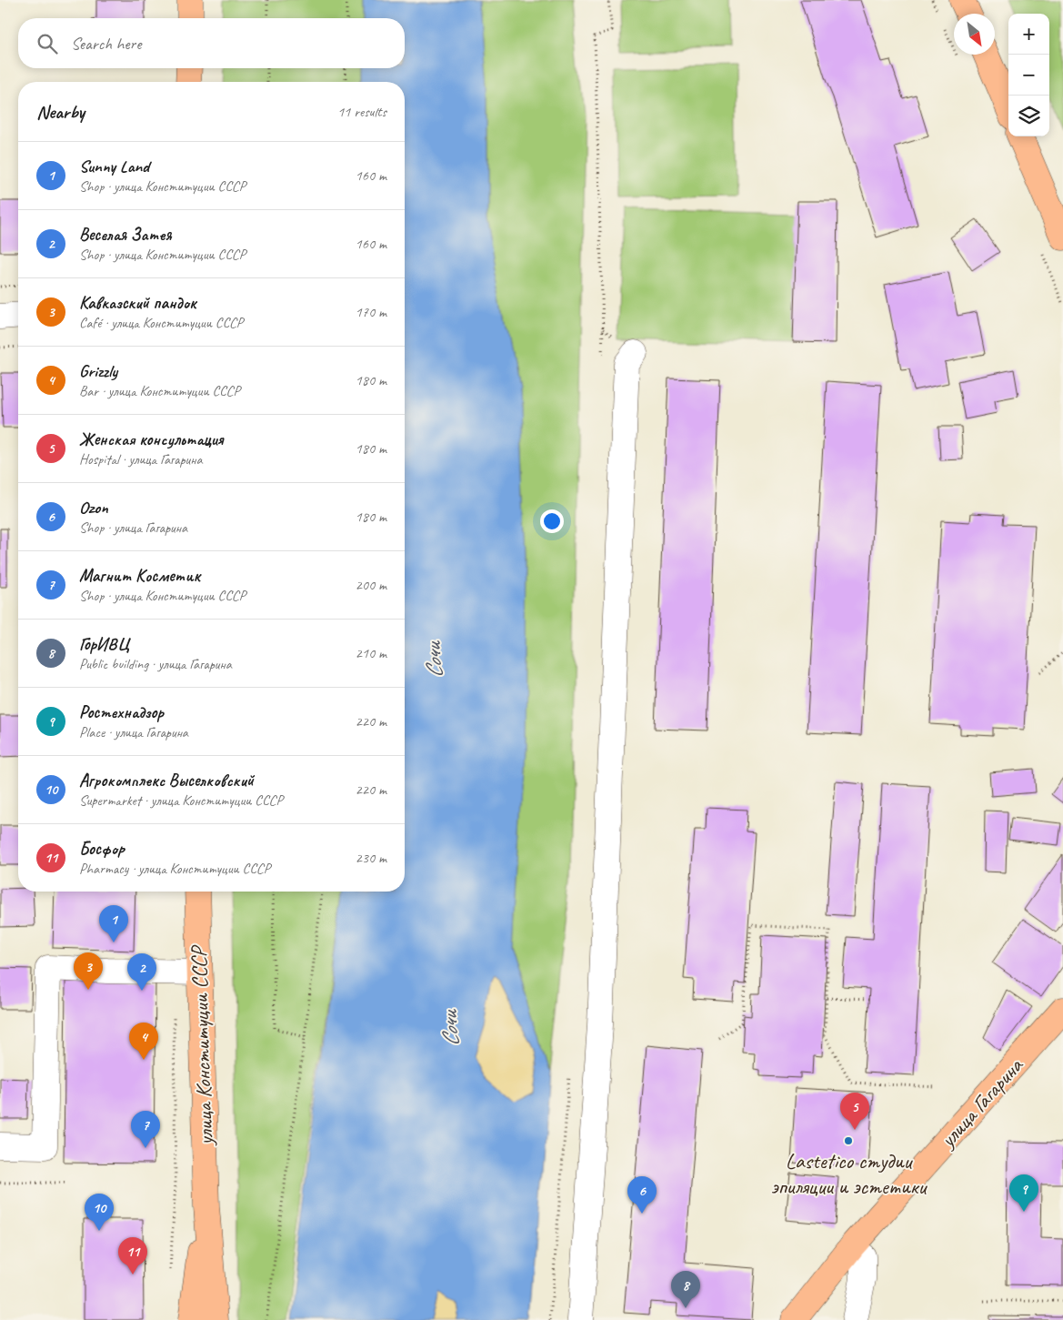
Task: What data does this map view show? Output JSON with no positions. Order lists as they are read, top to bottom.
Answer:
{
  "streets": {
    "main road": ["улица Конституции СССР", "улица Гагарина"]
  },
  "water": ["Сочи"],
  "places": ["Lastetico студии эпиляции и эстетики"],
  "north": "bottom right",
  "page": {
    "map_buttons": ["+", "−"],
    "search": "Search here",
    "heading": ["Nearby", "11 results"],
    "list": [
      {
        "mark": "1",
        "name": "Sunny Land",
        "note": "Shop · улица Конституции СССР",
        "value": "160 m"
      },
      {
        "mark": "2",
        "name": "Веселая Затея",
        "note": "Shop · улица Конституции СССР",
        "value": "160 m"
      },
      {
        "mark": "3",
        "name": "Кавказский пандок",
        "note": "Café · улица Конституции СССР",
        "value": "170 m"
      },
      {
        "mark": "4",
        "name": "Grizzly",
        "note": "Bar · улица Конституции СССР",
        "value": "180 m"
      },
      {
        "mark": "5",
        "name": "Женская консультация",
        "note": "Hospital · улица Гагарина",
        "value": "180 m"
      },
      {
        "mark": "6",
        "name": "Ozon",
        "note": "Shop · улица Гагарина",
        "value": "180 m"
      },
      {
        "mark": "7",
        "name": "Магнит Косметик",
        "note": "Shop · улица Конституции СССР",
        "value": "200 m"
      },
      {
        "mark": "8",
        "name": "ГорИВЦ",
        "note": "Public building · улица Гагарина",
        "value": "210 m"
      },
      {
        "mark": "9",
        "name": "Ростехнадзор",
        "note": "Place · улица Гагарина",
        "value": "220 m"
      },
      {
        "mark": "10",
        "name": "Агрокомплекс Выселковский",
        "note": "Supermarket · улица Конституции СССР",
        "value": "220 m"
      },
      {
        "mark": "11",
        "name": "Босфор",
        "note": "Pharmacy · улица Конституции СССР",
        "value": "230 m"
      }
    ],
    "pins": [
      "1",
      "3",
      "2",
      "4",
      "5",
      "7",
      "9",
      "6",
      "10",
      "11",
      "8"
    ]
  }
}
